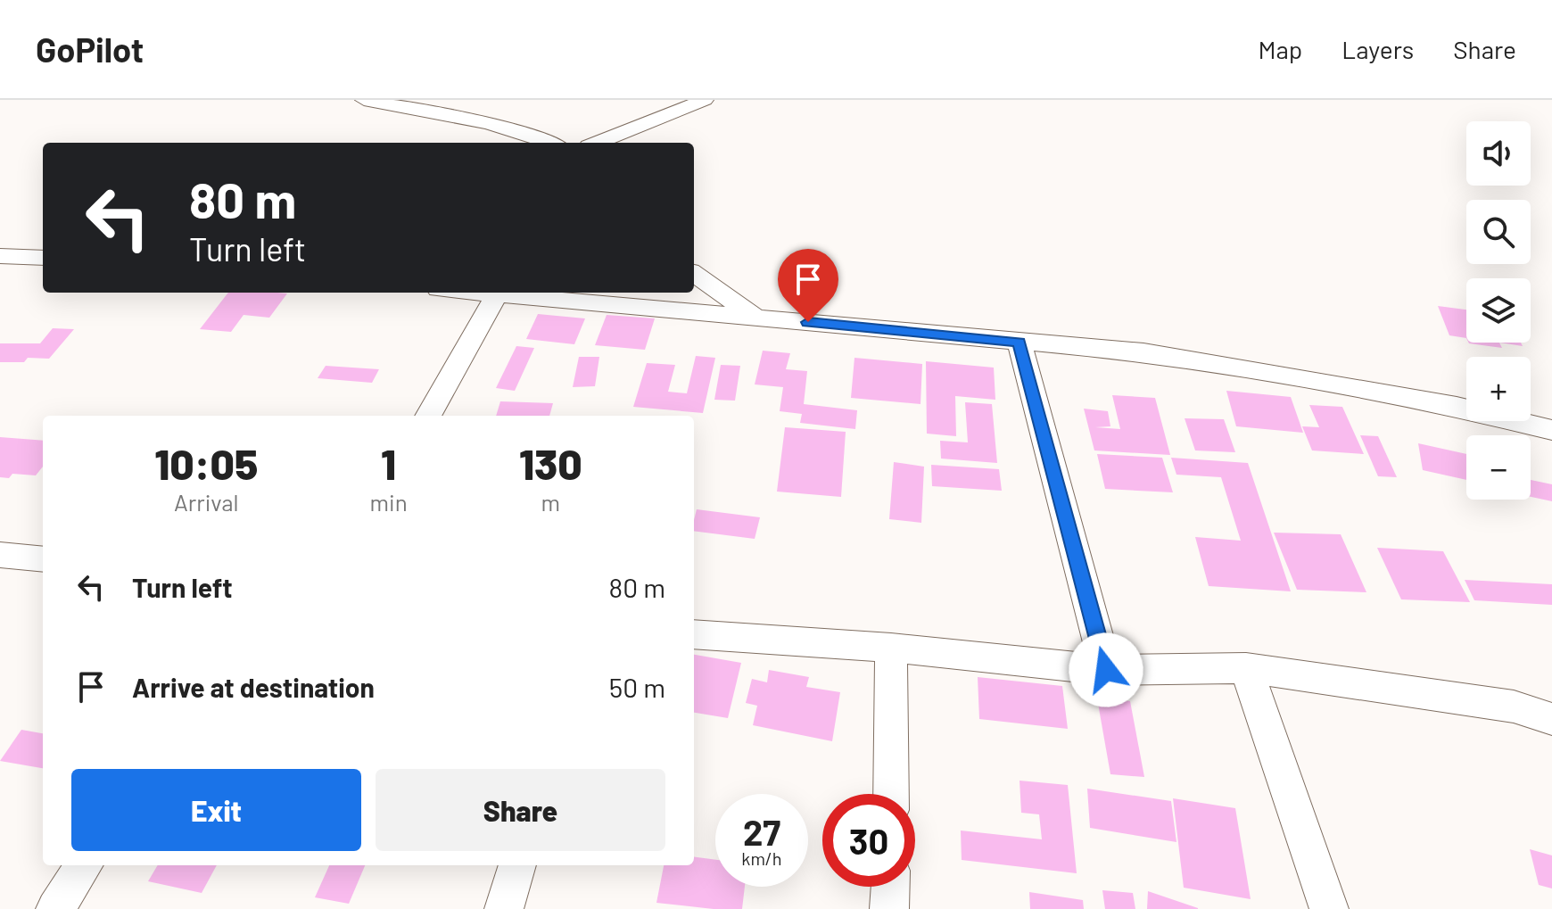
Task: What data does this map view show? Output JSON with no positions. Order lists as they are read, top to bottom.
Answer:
{
  "page": {
    "header": "GoPilot",
    "nav": ["Map", "Layers", "Share"],
    "map_buttons": ["+", "−"],
    "turn": ["80 m", "Turn left"],
    "eta": [
      "10:05",
      "Arrival",
      "1",
      "min",
      "130",
      "m"
    ],
    "list": [
      {
        "name": "Turn left",
        "value": "80 m"
      },
      {
        "name": "Arrive at destination",
        "value": "50 m"
      }
    ],
    "buttons": ["Exit", "Share"],
    "speed": "27 km/h",
    "limit": "30"
  }
}
